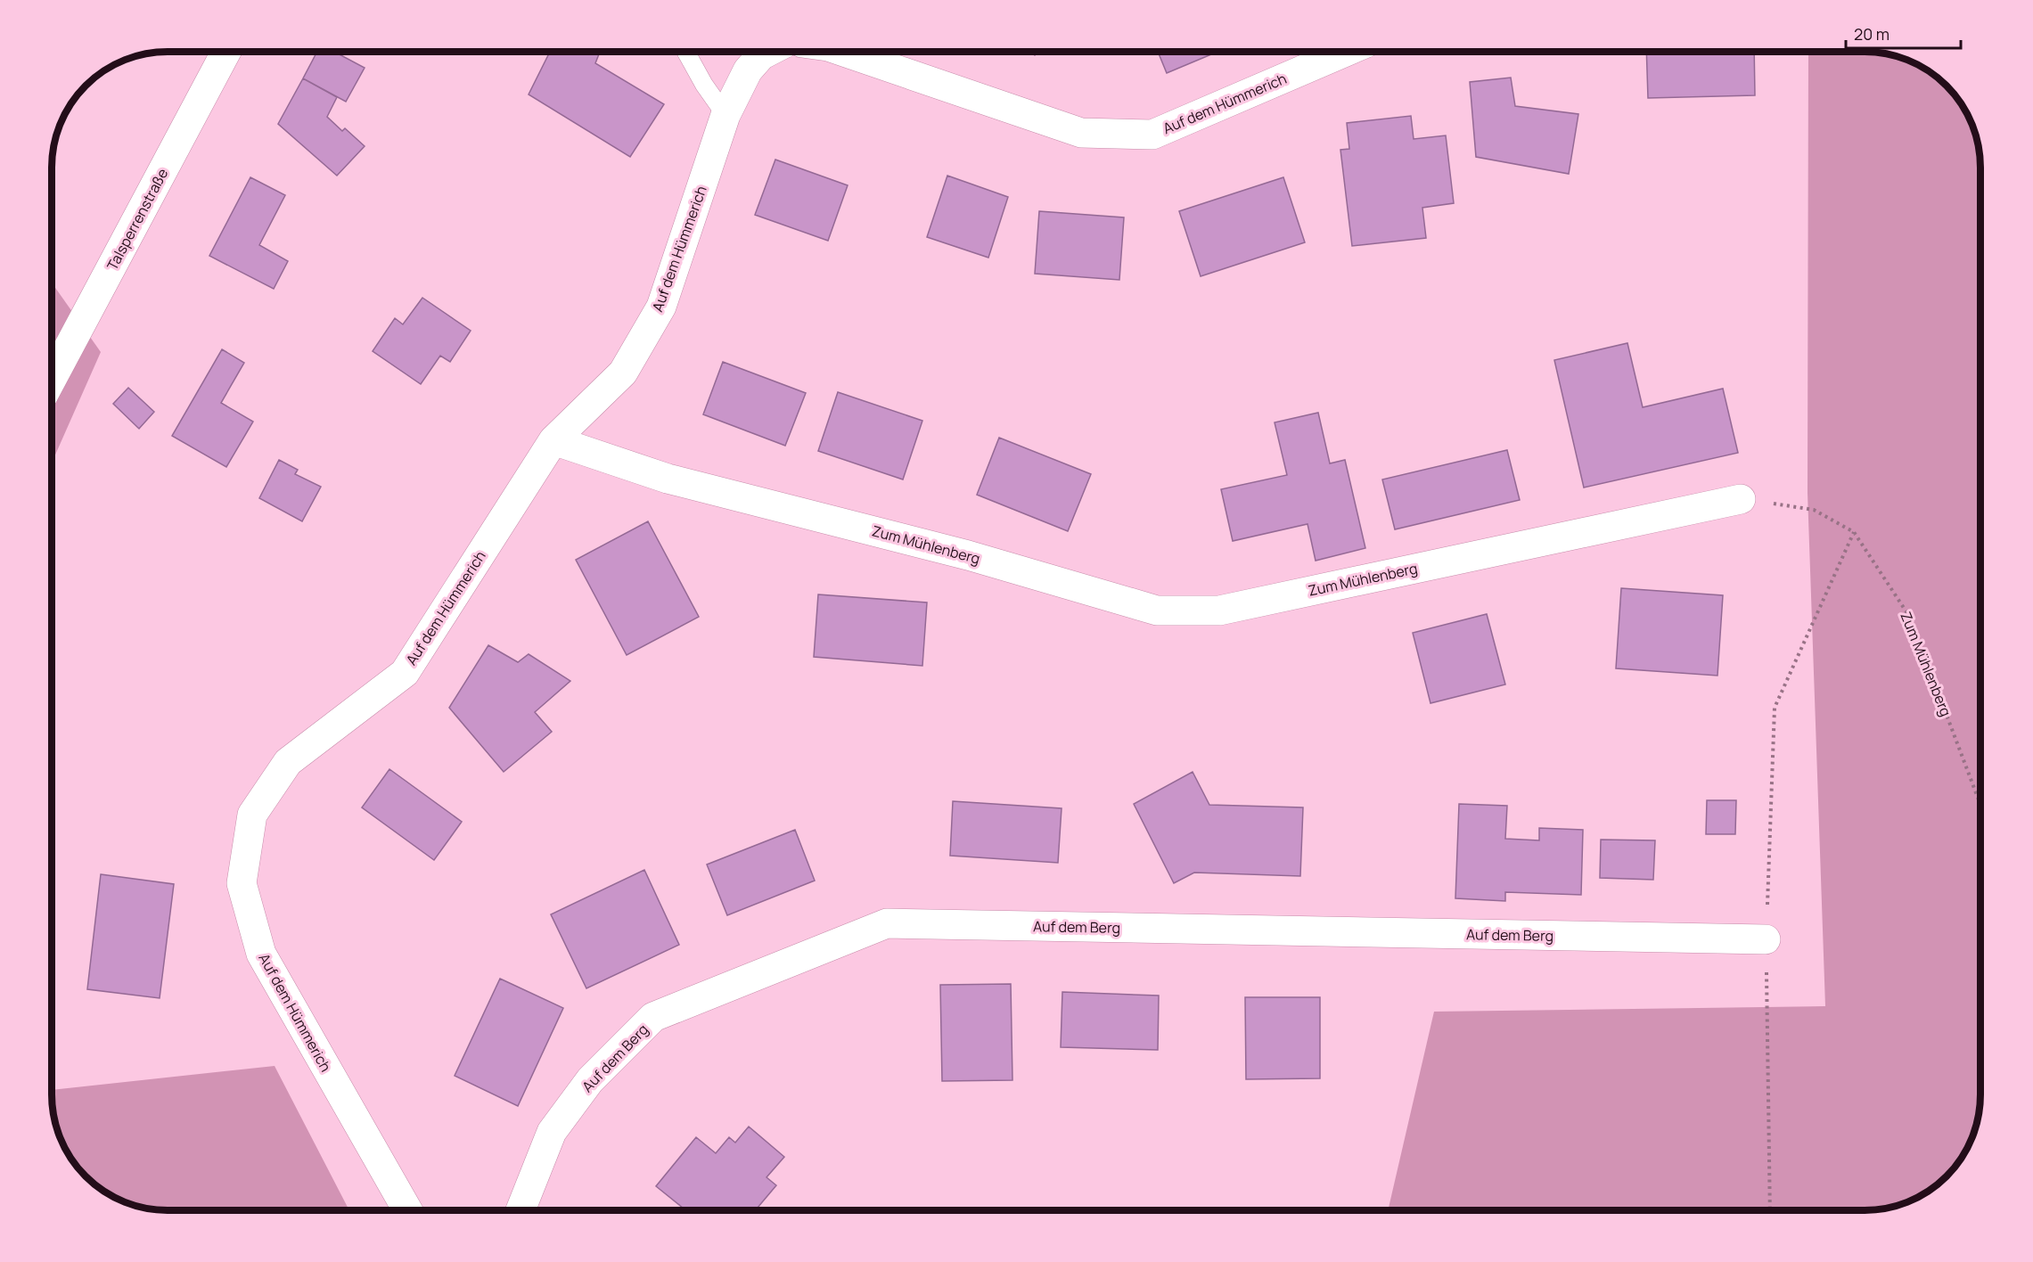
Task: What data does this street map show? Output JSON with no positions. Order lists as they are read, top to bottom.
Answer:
{
  "streets": {
    "street": [
      "Auf dem Hümmerich",
      "Talsperrenstraße",
      "Zum Mühlenberg",
      "Auf dem Berg"
    ]
  },
  "crossings": [
    ["Auf dem Hümmerich", "Zum Mühlenberg"]
  ],
  "scale_bar": "20 m"
}
